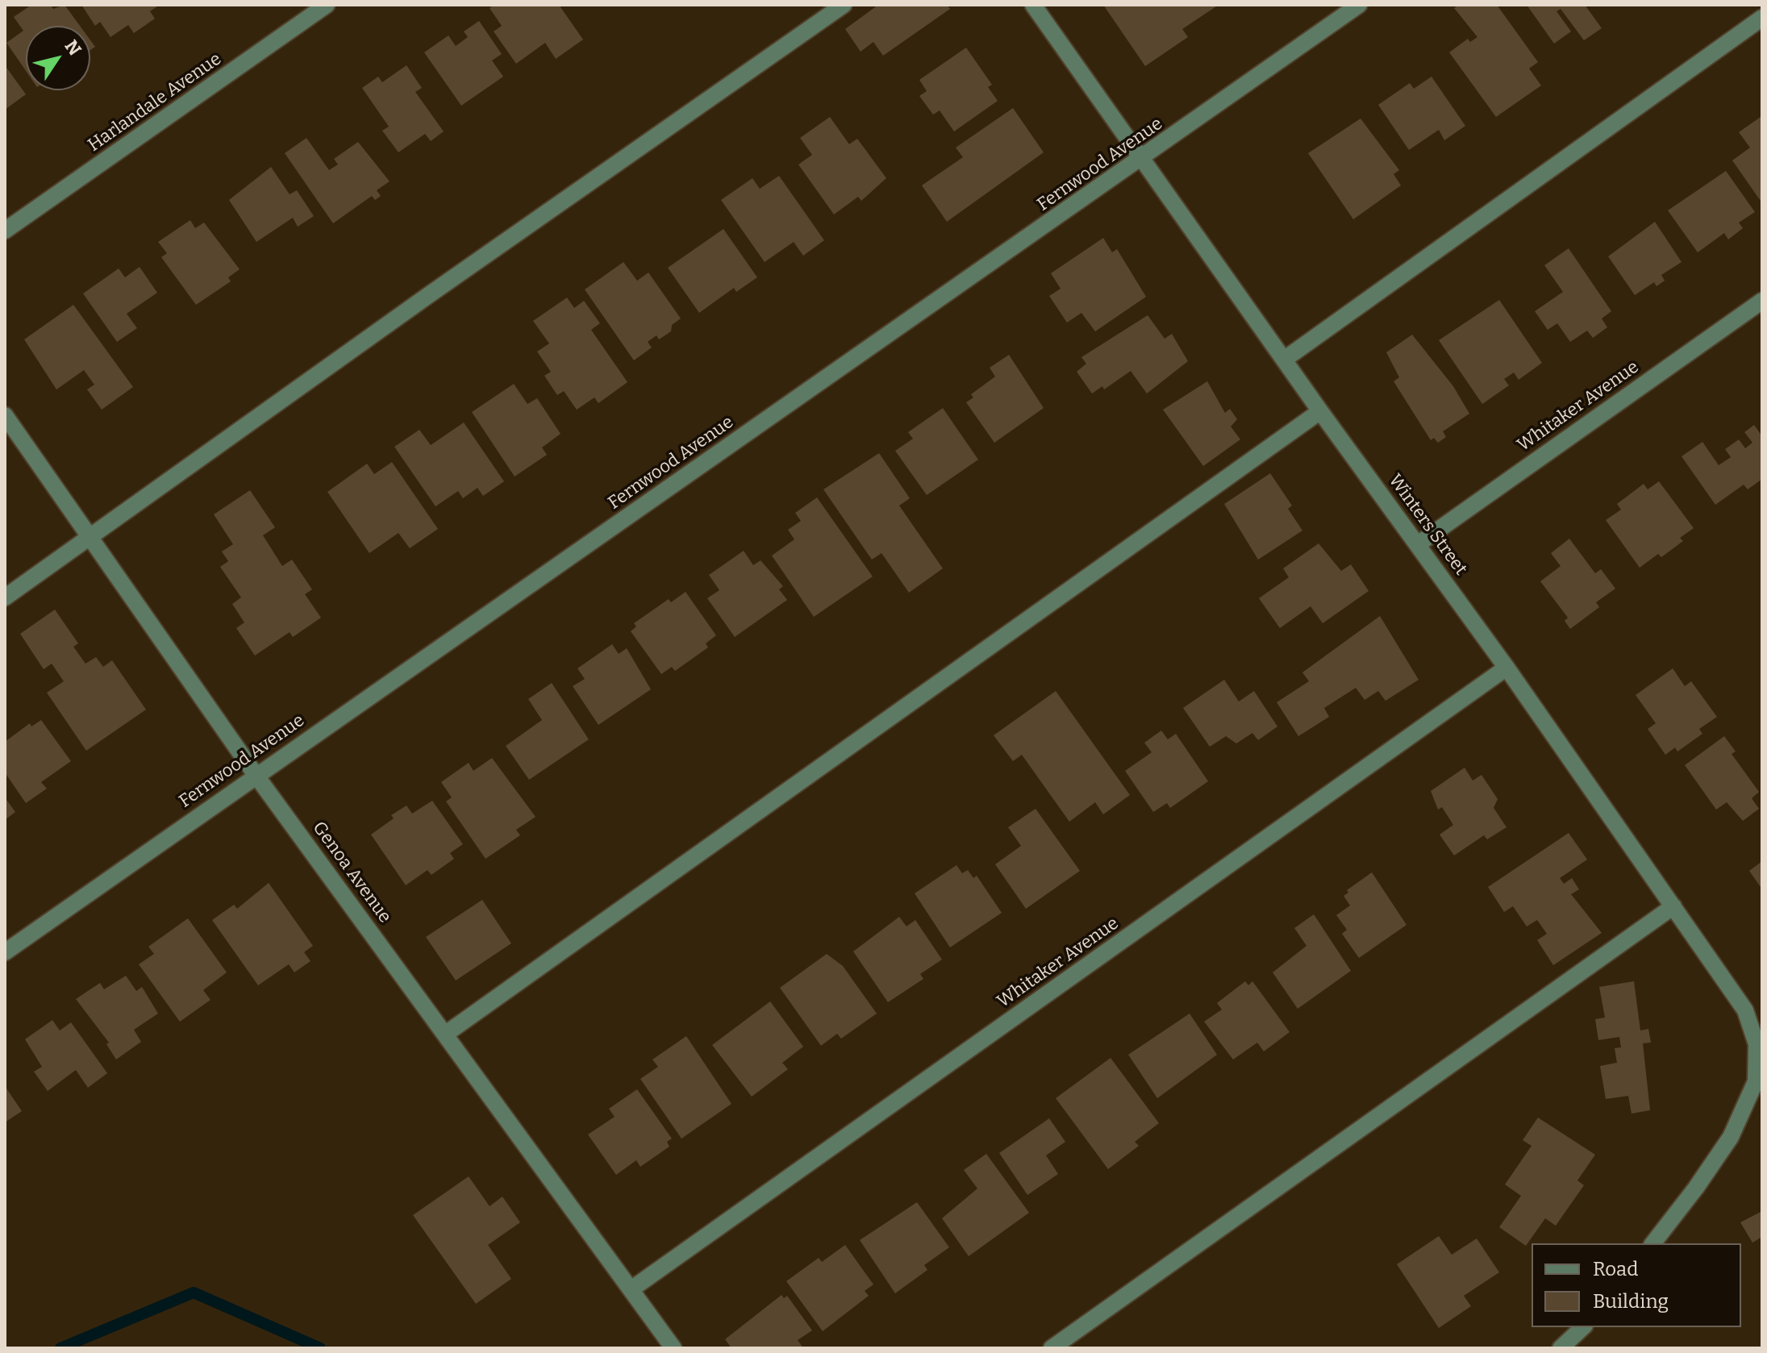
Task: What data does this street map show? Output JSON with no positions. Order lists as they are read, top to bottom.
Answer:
{
  "streets": {
    "street": [
      "Harlandale Avenue",
      "Fernwood Avenue",
      "Whitaker Avenue",
      "Winters Street",
      "Genoa Avenue"
    ]
  },
  "crossings": [
    ["Fernwood Avenue", "Winters Street"],
    ["Fernwood Avenue", "Genoa Avenue"],
    ["Whitaker Avenue", "Winters Street"],
    ["Whitaker Avenue", "Genoa Avenue"]
  ],
  "legend": ["Road", "Building"],
  "north": "top right"
}
